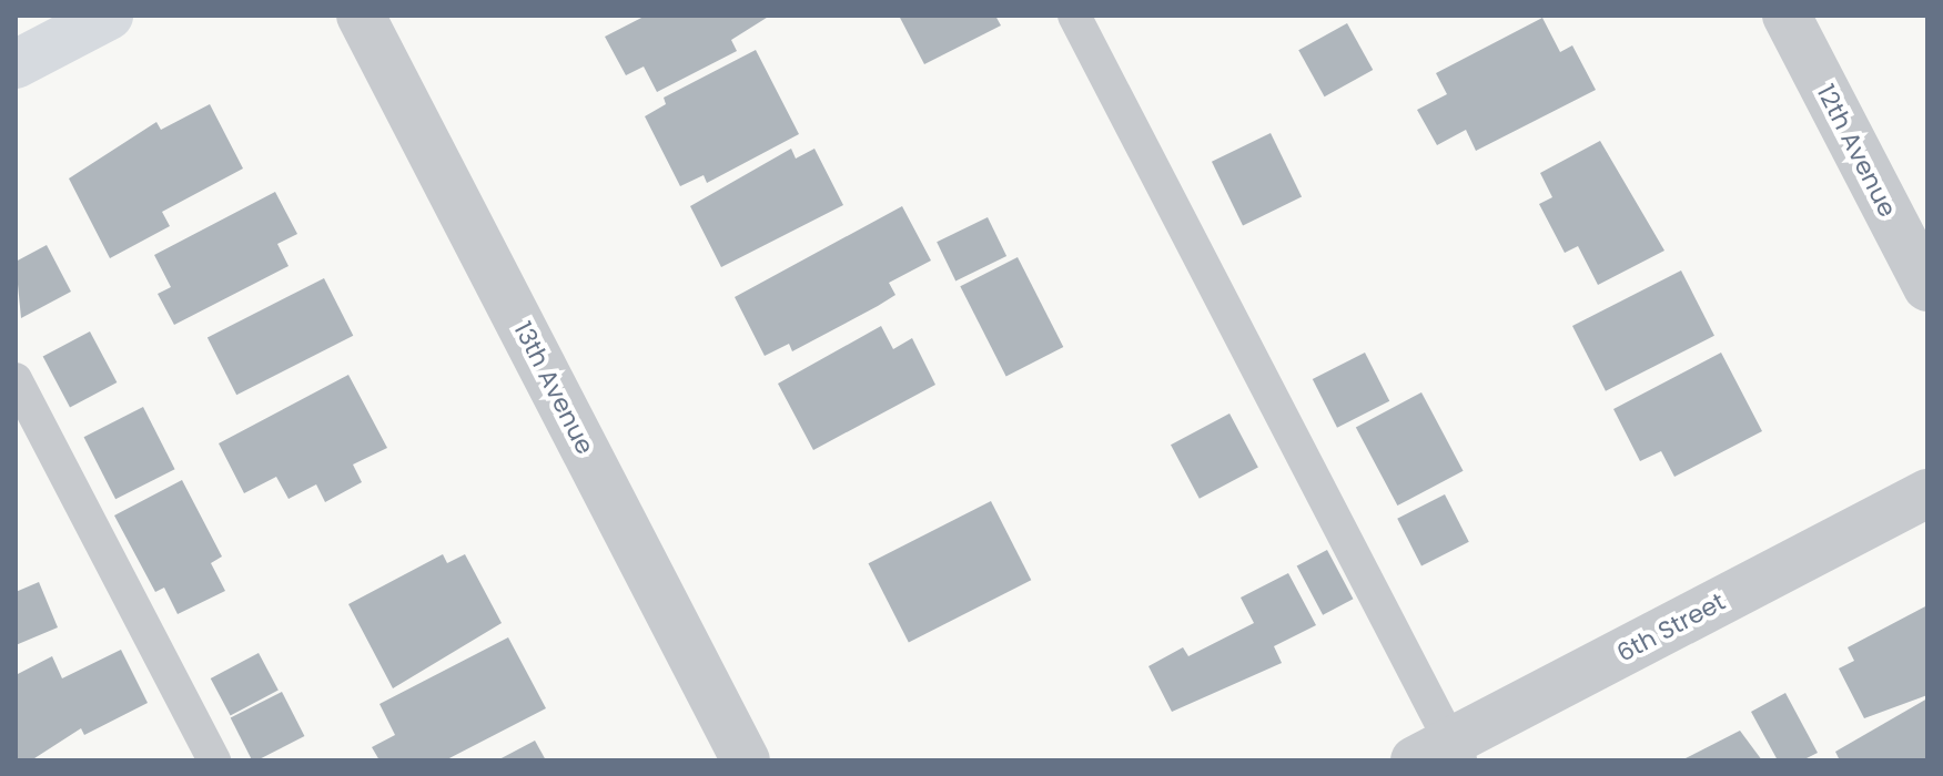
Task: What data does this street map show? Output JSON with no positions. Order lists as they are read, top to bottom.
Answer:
{
  "streets": {
    "street": ["12th Avenue", "13th Avenue", "6th Street"]
  }
}
